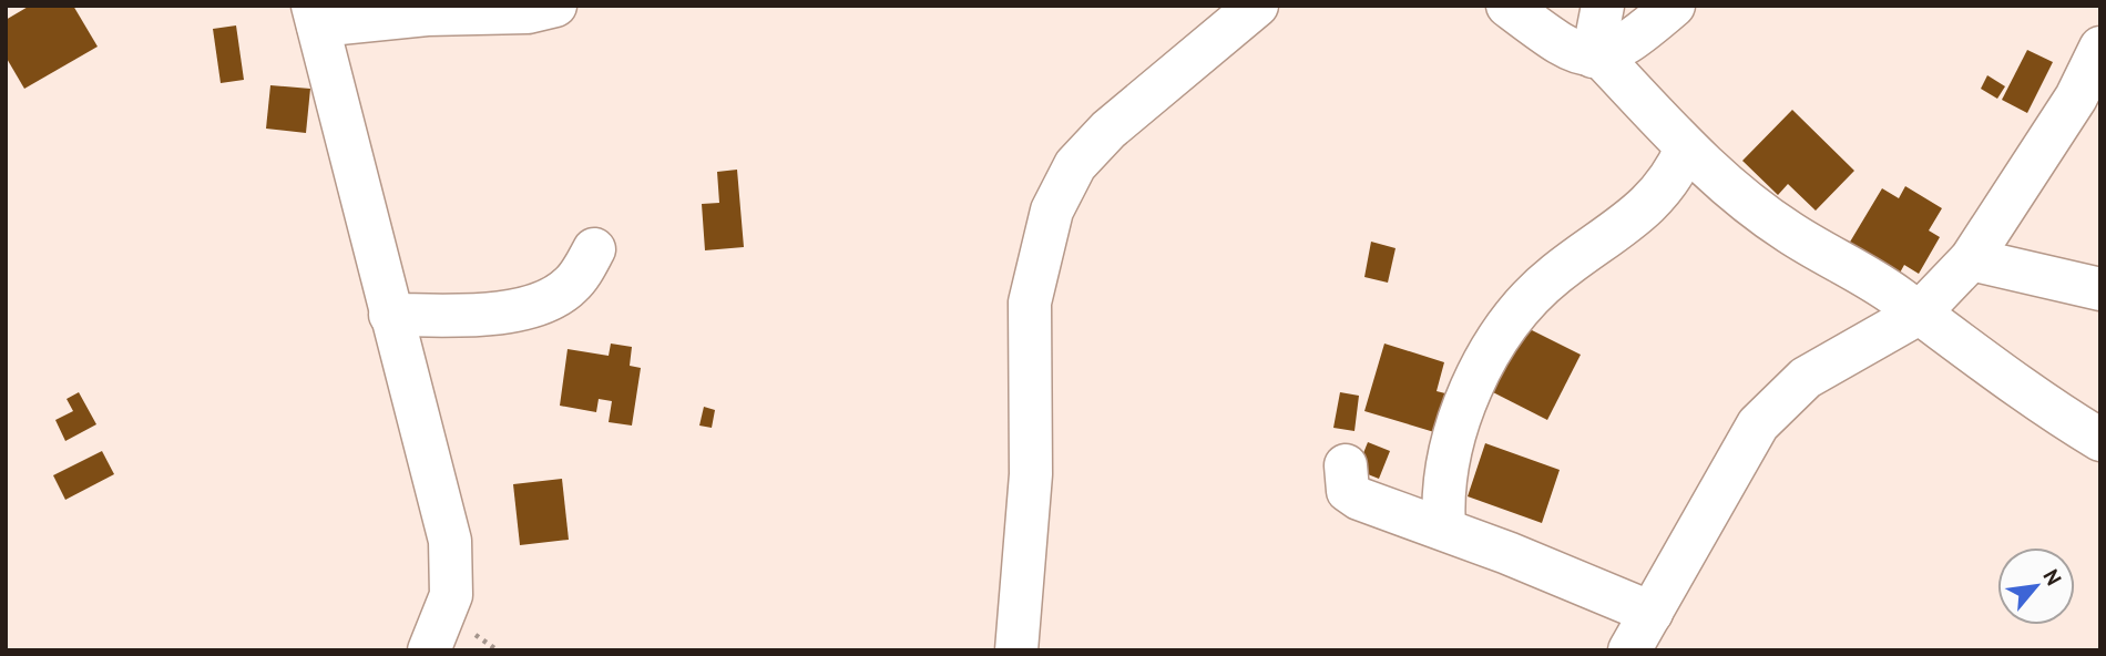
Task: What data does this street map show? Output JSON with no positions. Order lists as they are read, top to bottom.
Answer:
{
  "north": "top right"
}
